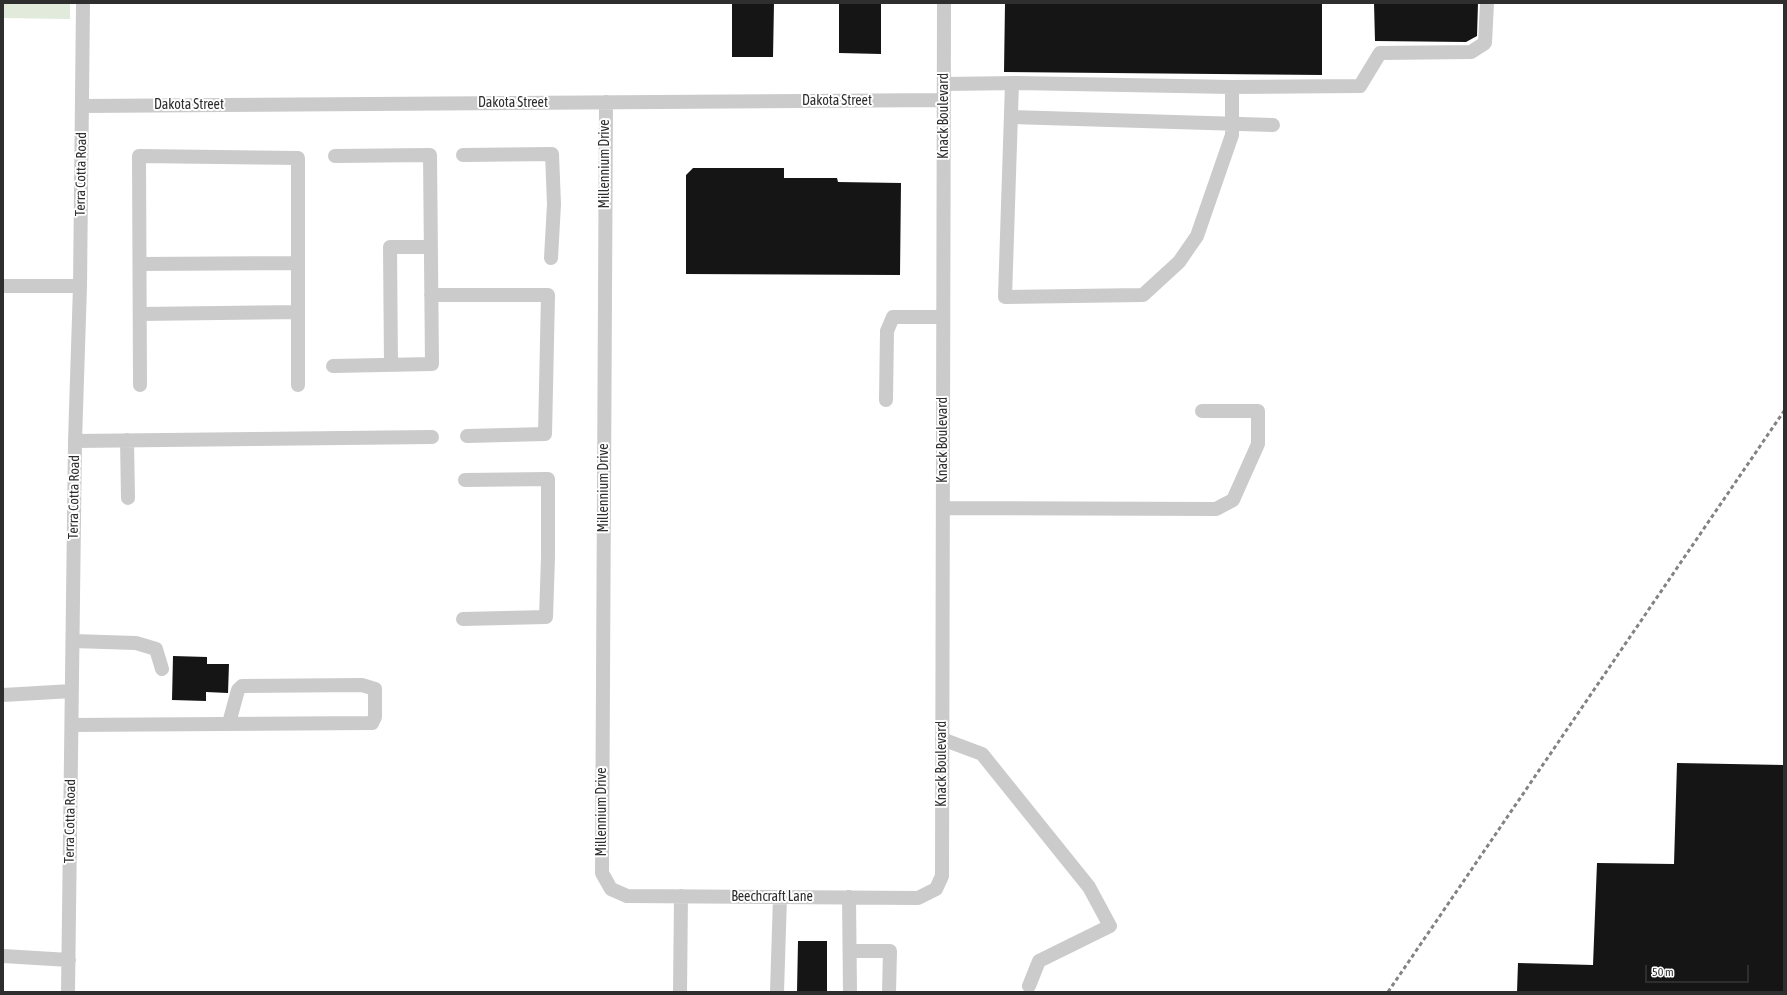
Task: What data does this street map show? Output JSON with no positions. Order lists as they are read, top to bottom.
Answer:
{
  "streets": {
    "street": [
      "Dakota Street",
      "Knack Boulevard",
      "Millennium Drive",
      "Terra Cotta Road",
      "Beechcraft Lane"
    ]
  },
  "crossings": [
    ["Dakota Street", "Knack Boulevard"],
    ["Dakota Street", "Millennium Drive"],
    ["Dakota Street", "Terra Cotta Road"],
    ["Knack Boulevard", "Beechcraft Lane"],
    ["Millennium Drive", "Beechcraft Lane"]
  ],
  "scale_bar": "50 m"
}
